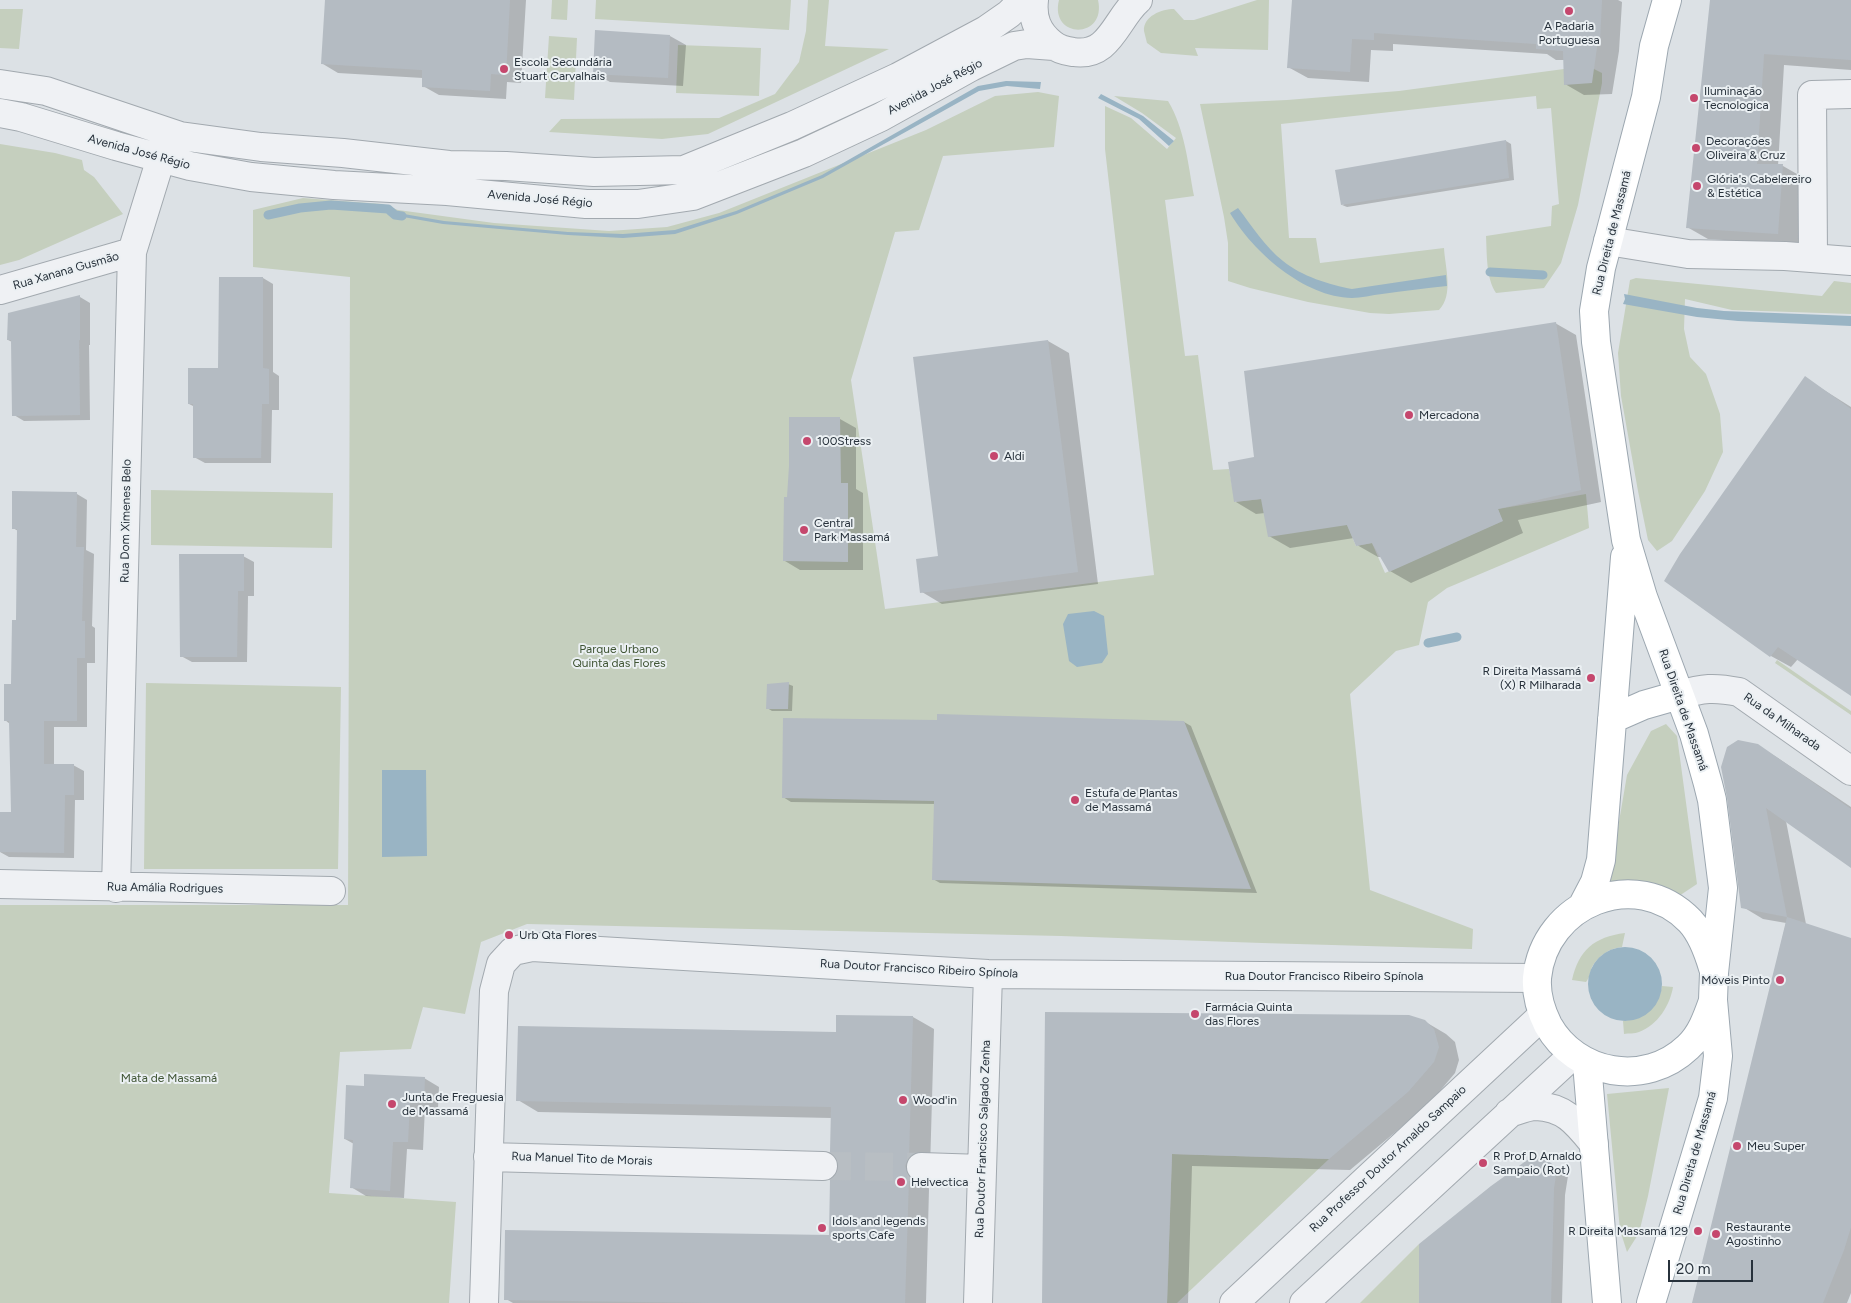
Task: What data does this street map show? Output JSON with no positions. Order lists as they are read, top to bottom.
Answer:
{
  "streets": {
    "main road": ["Rua Direita de Massamá"],
    "street": [
      "Avenida José Régio",
      "Rua Xanana Gusmão",
      "Rua Dom Ximenes Belo",
      "Rua da Milharada",
      "Rua Amália Rodrigues",
      "Rua Doutor Francisco Ribeiro Spínola",
      "Rua Doutor Francisco Salgado Zenha",
      "Rua Manuel Tito de Morais",
      "Rua Professor Doutor Arnaldo Sampaio"
    ]
  },
  "crossings": [
    ["Avenida José Régio", "Rua Dom Ximenes Belo"],
    ["Rua Direita de Massamá", "Rua da Milharada"],
    ["Rua Direita de Massamá", "Rua Doutor Francisco Ribeiro Spínola"],
    ["Rua Direita de Massamá", "Rua Professor Doutor Arnaldo Sampaio"],
    ["Rua Xanana Gusmão", "Rua Dom Ximenes Belo"],
    ["Rua Dom Ximenes Belo", "Rua Amália Rodrigues"],
    ["Rua Doutor Francisco Ribeiro Spínola", "Rua Doutor Francisco Salgado Zenha"],
    ["Rua Doutor Francisco Ribeiro Spínola", "Rua Manuel Tito de Morais"],
    ["Rua Doutor Francisco Ribeiro Spínola", "Rua Professor Doutor Arnaldo Sampaio"]
  ],
  "parks": ["Parque Urbano Quinta das Flores", "Mata de Massamá"],
  "places": [
    "A Padaria Portuguesa",
    "Escola Secundária Stuart Carvalhais",
    "Iluminação Tecnologica",
    "Decorações Oliveira & Cruz",
    "Glória's Cabelereiro & Estética",
    "Mercadona",
    "100Stress",
    "Aldi",
    "Central Park Massamá",
    "R Direita Massamá (X) R Milharada",
    "Estufa de Plantas de Massamá",
    "Urb Qta Flores",
    "Móveis Pinto",
    "Farmácia Quinta das Flores",
    "Wood'in",
    "Junta de Freguesia de Massamá",
    "Meu Super",
    "R Prof D Arnaldo Sampaio (Rot)",
    "Helvectica",
    "Idols and legends sports Cafe",
    "R Direita Massamá 129",
    "Restaurante Agostinho"
  ],
  "scale_bar": "20 m"
}
